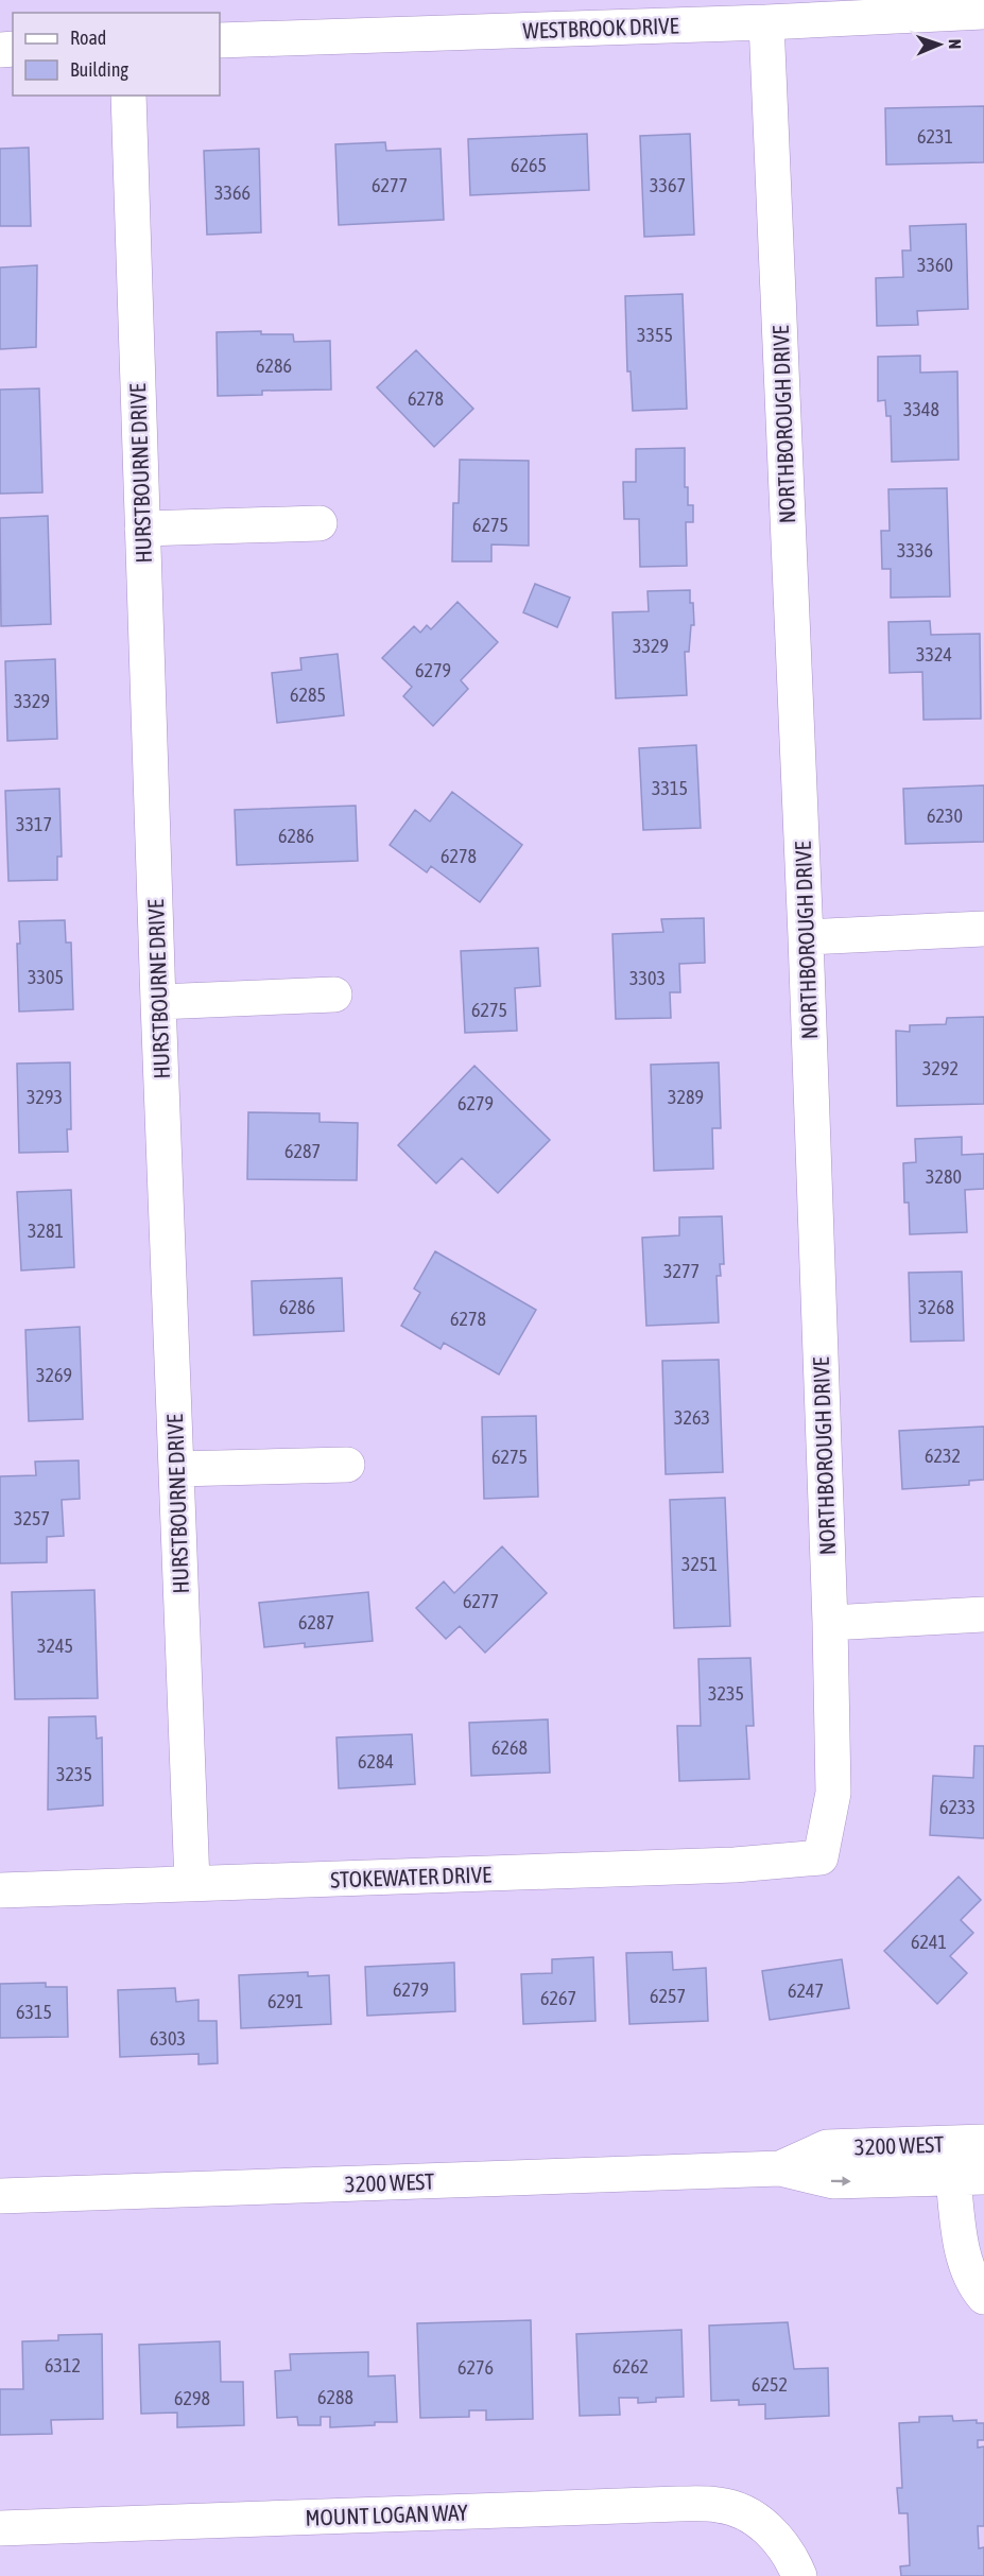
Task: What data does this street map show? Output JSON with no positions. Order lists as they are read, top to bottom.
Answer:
{
  "streets": {
    "street": [
      "WESTBROOK DRIVE",
      "NORTHBOROUGH DRIVE",
      "HURSTBOURNE DRIVE",
      "STOKEWATER DRIVE",
      "3200 WEST",
      "MOUNT LOGAN WAY"
    ]
  },
  "crossings": [
    ["WESTBROOK DRIVE", "NORTHBOROUGH DRIVE"],
    ["NORTHBOROUGH DRIVE", "STOKEWATER DRIVE"],
    ["HURSTBOURNE DRIVE", "STOKEWATER DRIVE"]
  ],
  "house_numbers": [
    "6231",
    "6265",
    "6277",
    "3367",
    "3366",
    "3360",
    "3355",
    "6286",
    "6278",
    "3348",
    "6275",
    "3336",
    "3329",
    "3324",
    "6279",
    "6285",
    "3329",
    "3315",
    "6230",
    "3317",
    "6286",
    "6278",
    "3305",
    "3303",
    "6275",
    "3292",
    "3293",
    "3289",
    "6279",
    "6287",
    "3280",
    "3281",
    "3277",
    "6286",
    "3268",
    "6278",
    "3269",
    "3263",
    "6232",
    "6275",
    "3257",
    "3251",
    "6277",
    "6287",
    "3245",
    "3235",
    "6268",
    "6284",
    "3235",
    "6233",
    "6241",
    "6279",
    "6247",
    "6257",
    "6267",
    "6291",
    "6315",
    "6303",
    "6312",
    "6262",
    "6276",
    "6252",
    "6288",
    "6298"
  ],
  "legend": ["Road", "Building"],
  "north": "right"
}
